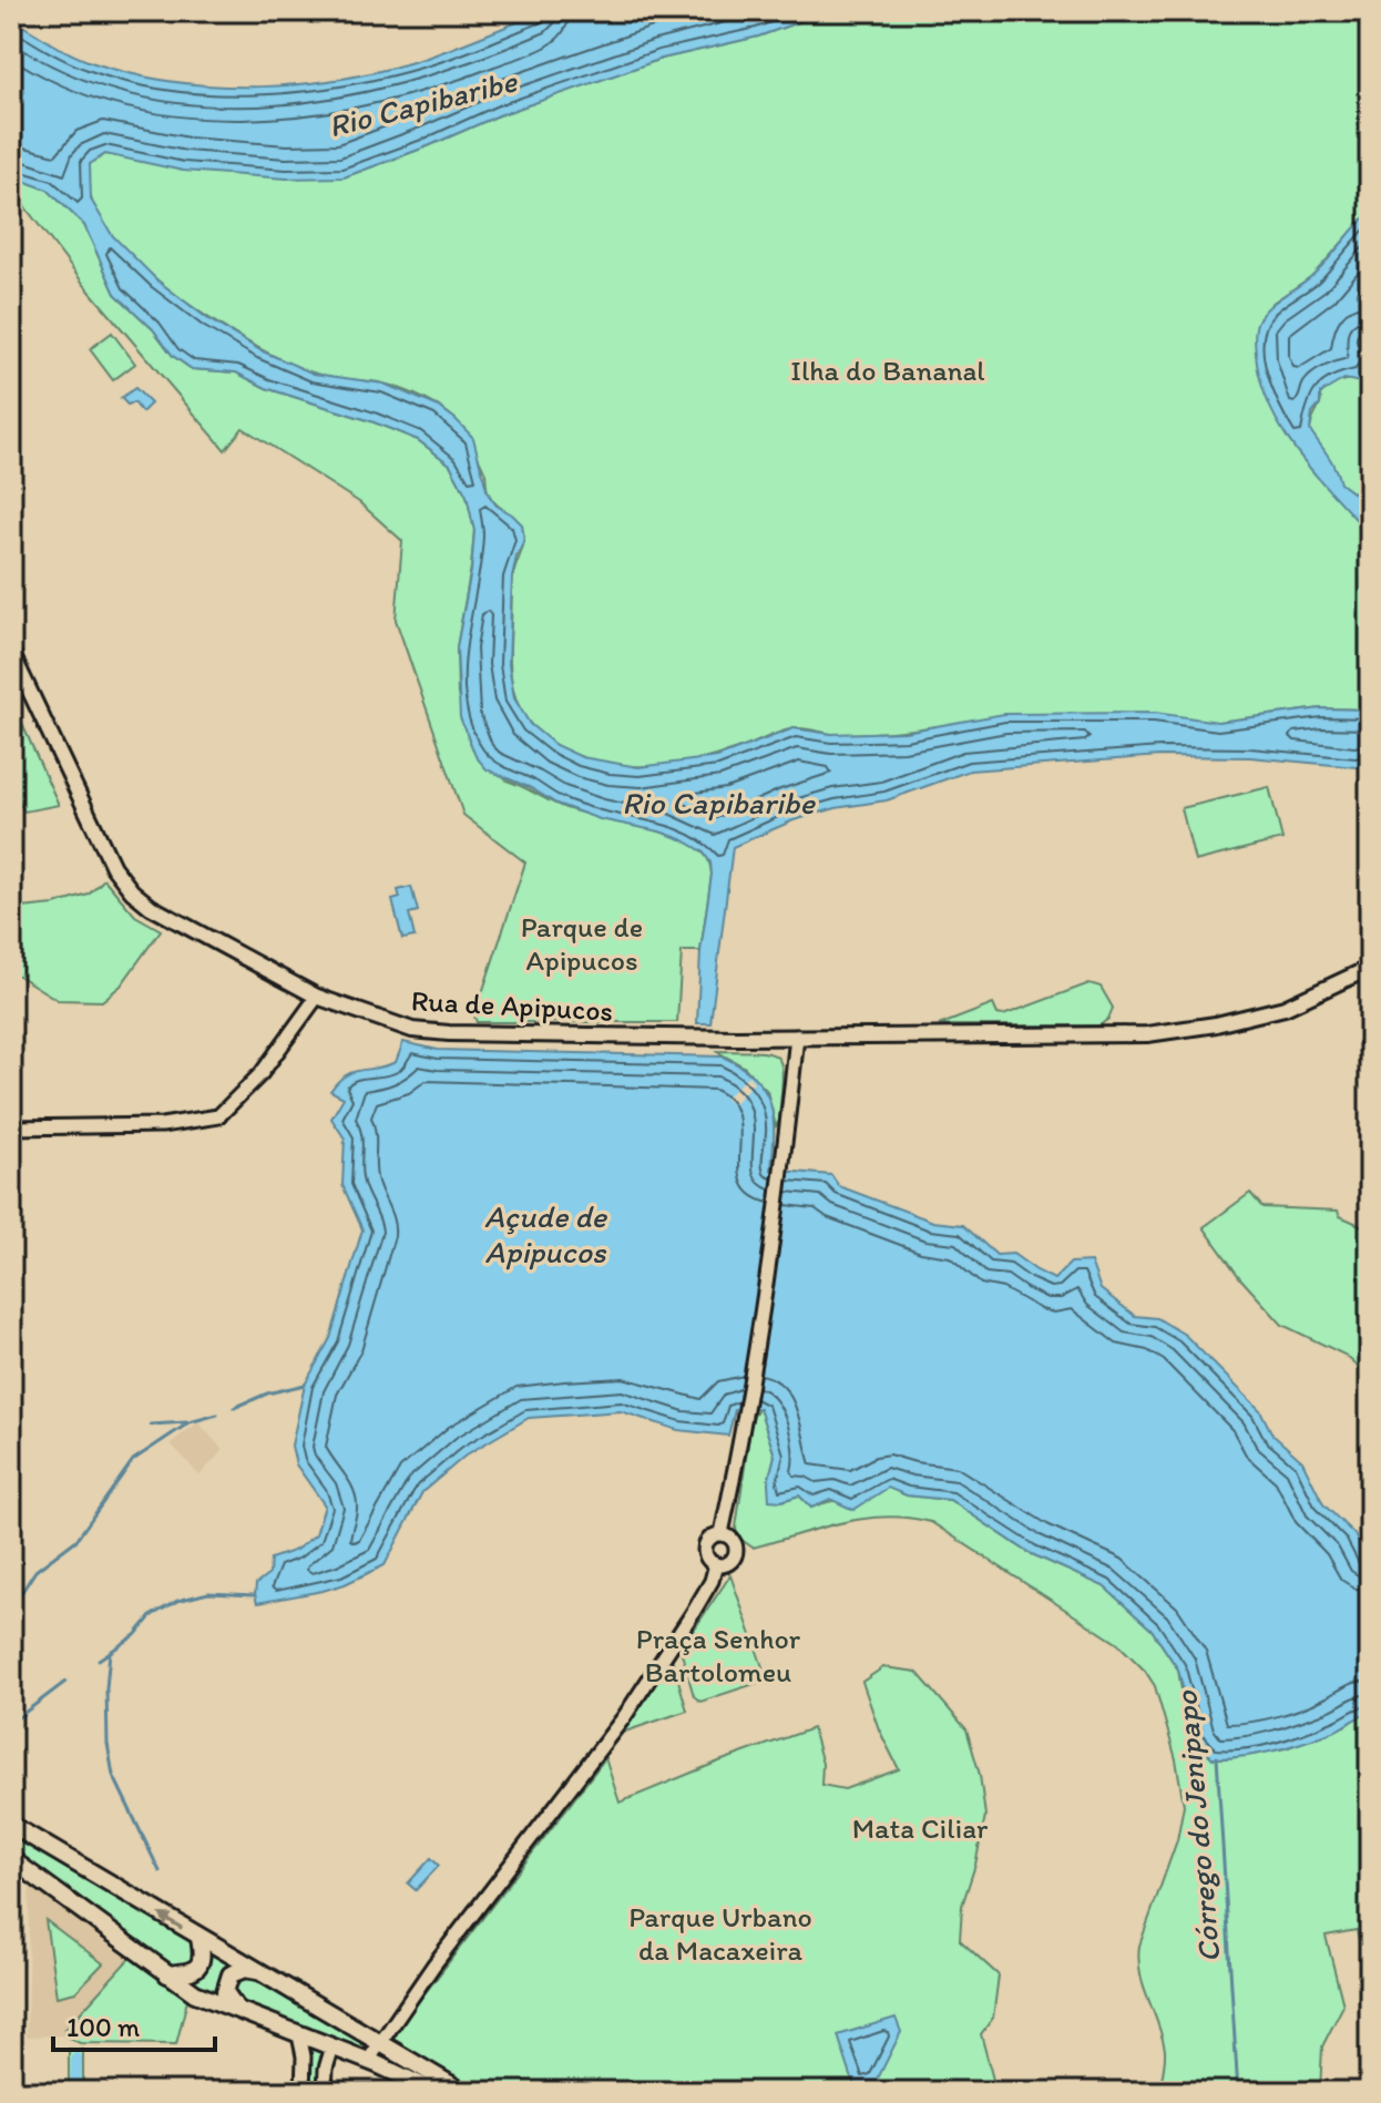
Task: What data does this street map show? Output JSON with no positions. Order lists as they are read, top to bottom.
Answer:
{
  "streets": {
    "main road": ["Rua de Apipucos"]
  },
  "water": ["Rio Capibaribe", "Açude de Apipucos", "Córrego do Jenipapo"],
  "parks": [
    "Ilha do Bananal",
    "Parque de Apipucos",
    "Praça Senhor Bartolomeu",
    "Mata Ciliar",
    "Parque Urbano da Macaxeira"
  ],
  "scale_bar": "100 m"
}
